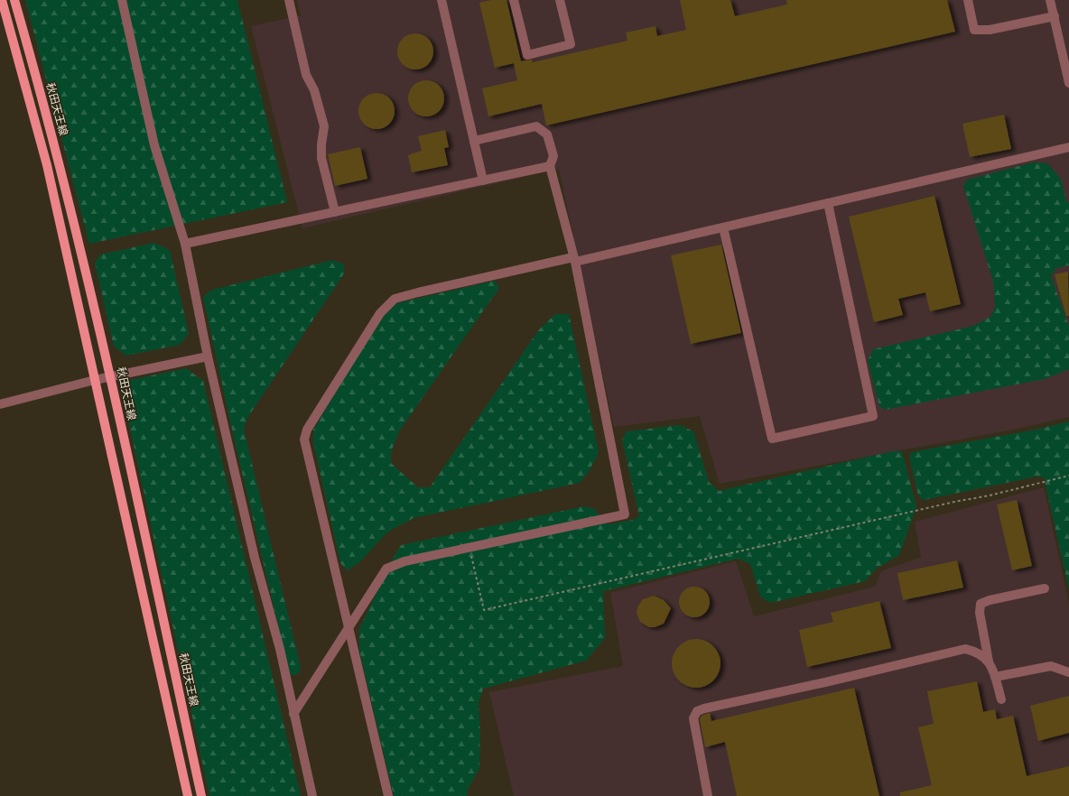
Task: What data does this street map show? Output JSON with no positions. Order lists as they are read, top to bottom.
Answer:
{
  "streets": {
    "main road": ["秋田天王線"]
  }
}
